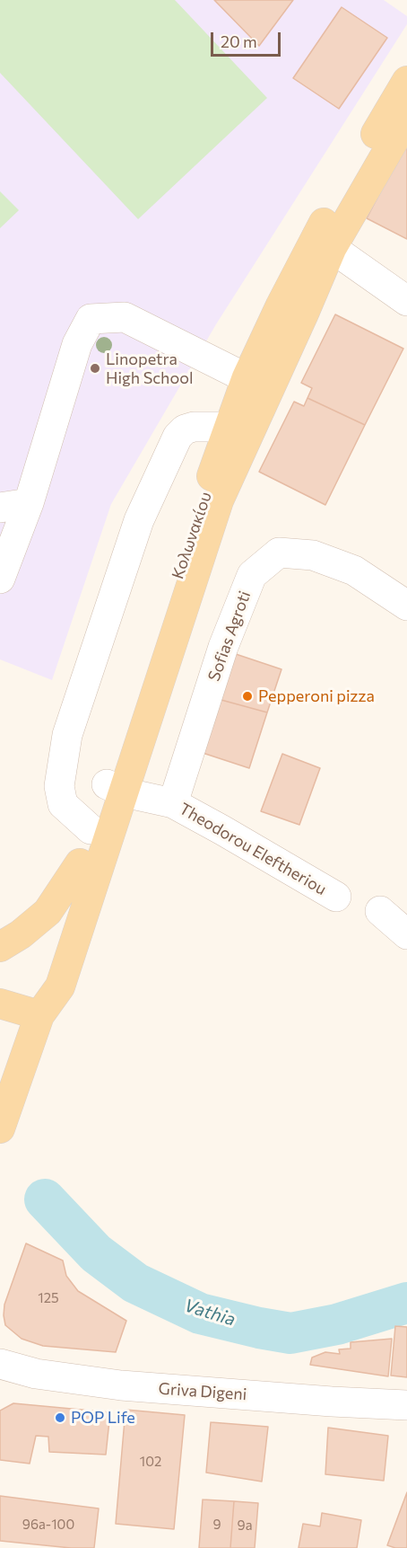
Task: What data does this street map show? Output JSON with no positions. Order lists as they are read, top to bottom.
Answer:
{
  "streets": {
    "main road": ["Κολωνακίου"],
    "street": ["Sofias Agroti", "Theodorou Eleftheriou", "Griva Digeni"]
  },
  "crossings": [
    ["Κολωνακίου", "Theodorou Eleftheriou"],
    ["Sofias Agroti", "Theodorou Eleftheriou"]
  ],
  "water": ["Vathia"],
  "places": ["Linopetra High School", "Pepperoni pizza", "POP Life"],
  "house_numbers": [
    "125",
    "102",
    "96a-100",
    "9",
    "9a"
  ],
  "scale_bar": "20 m"
}
